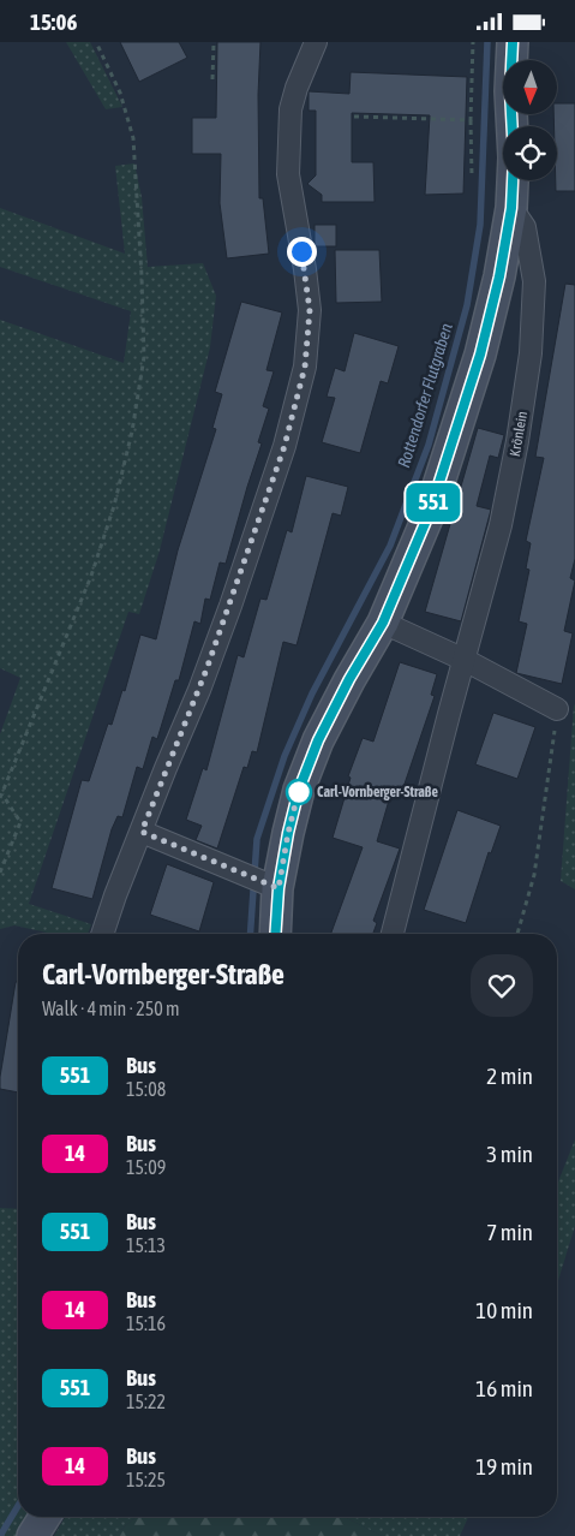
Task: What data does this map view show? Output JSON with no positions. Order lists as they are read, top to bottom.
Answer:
{
  "streets": {
    "street": ["Krönlein"]
  },
  "water": ["Rottendorfer Flutgraben"],
  "places": ["Carl-Vornberger-Straße"],
  "lines": ["bus line 551"],
  "north": "bottom",
  "page": {
    "status": "15:06",
    "on_map": "551",
    "heading": ["Carl-Vornberger-Straße", "Walk · 4 min · 250 m"],
    "list": [
      {
        "mark": "551",
        "name": "Bus",
        "note": "15:08",
        "value": "2 min"
      },
      {
        "mark": "14",
        "name": "Bus",
        "note": "15:09",
        "value": "3 min"
      },
      {
        "mark": "551",
        "name": "Bus",
        "note": "15:13",
        "value": "7 min"
      },
      {
        "mark": "14",
        "name": "Bus",
        "note": "15:16",
        "value": "10 min"
      },
      {
        "mark": "551",
        "name": "Bus",
        "note": "15:22",
        "value": "16 min"
      },
      {
        "mark": "14",
        "name": "Bus",
        "note": "15:25",
        "value": "19 min"
      }
    ]
  }
}
